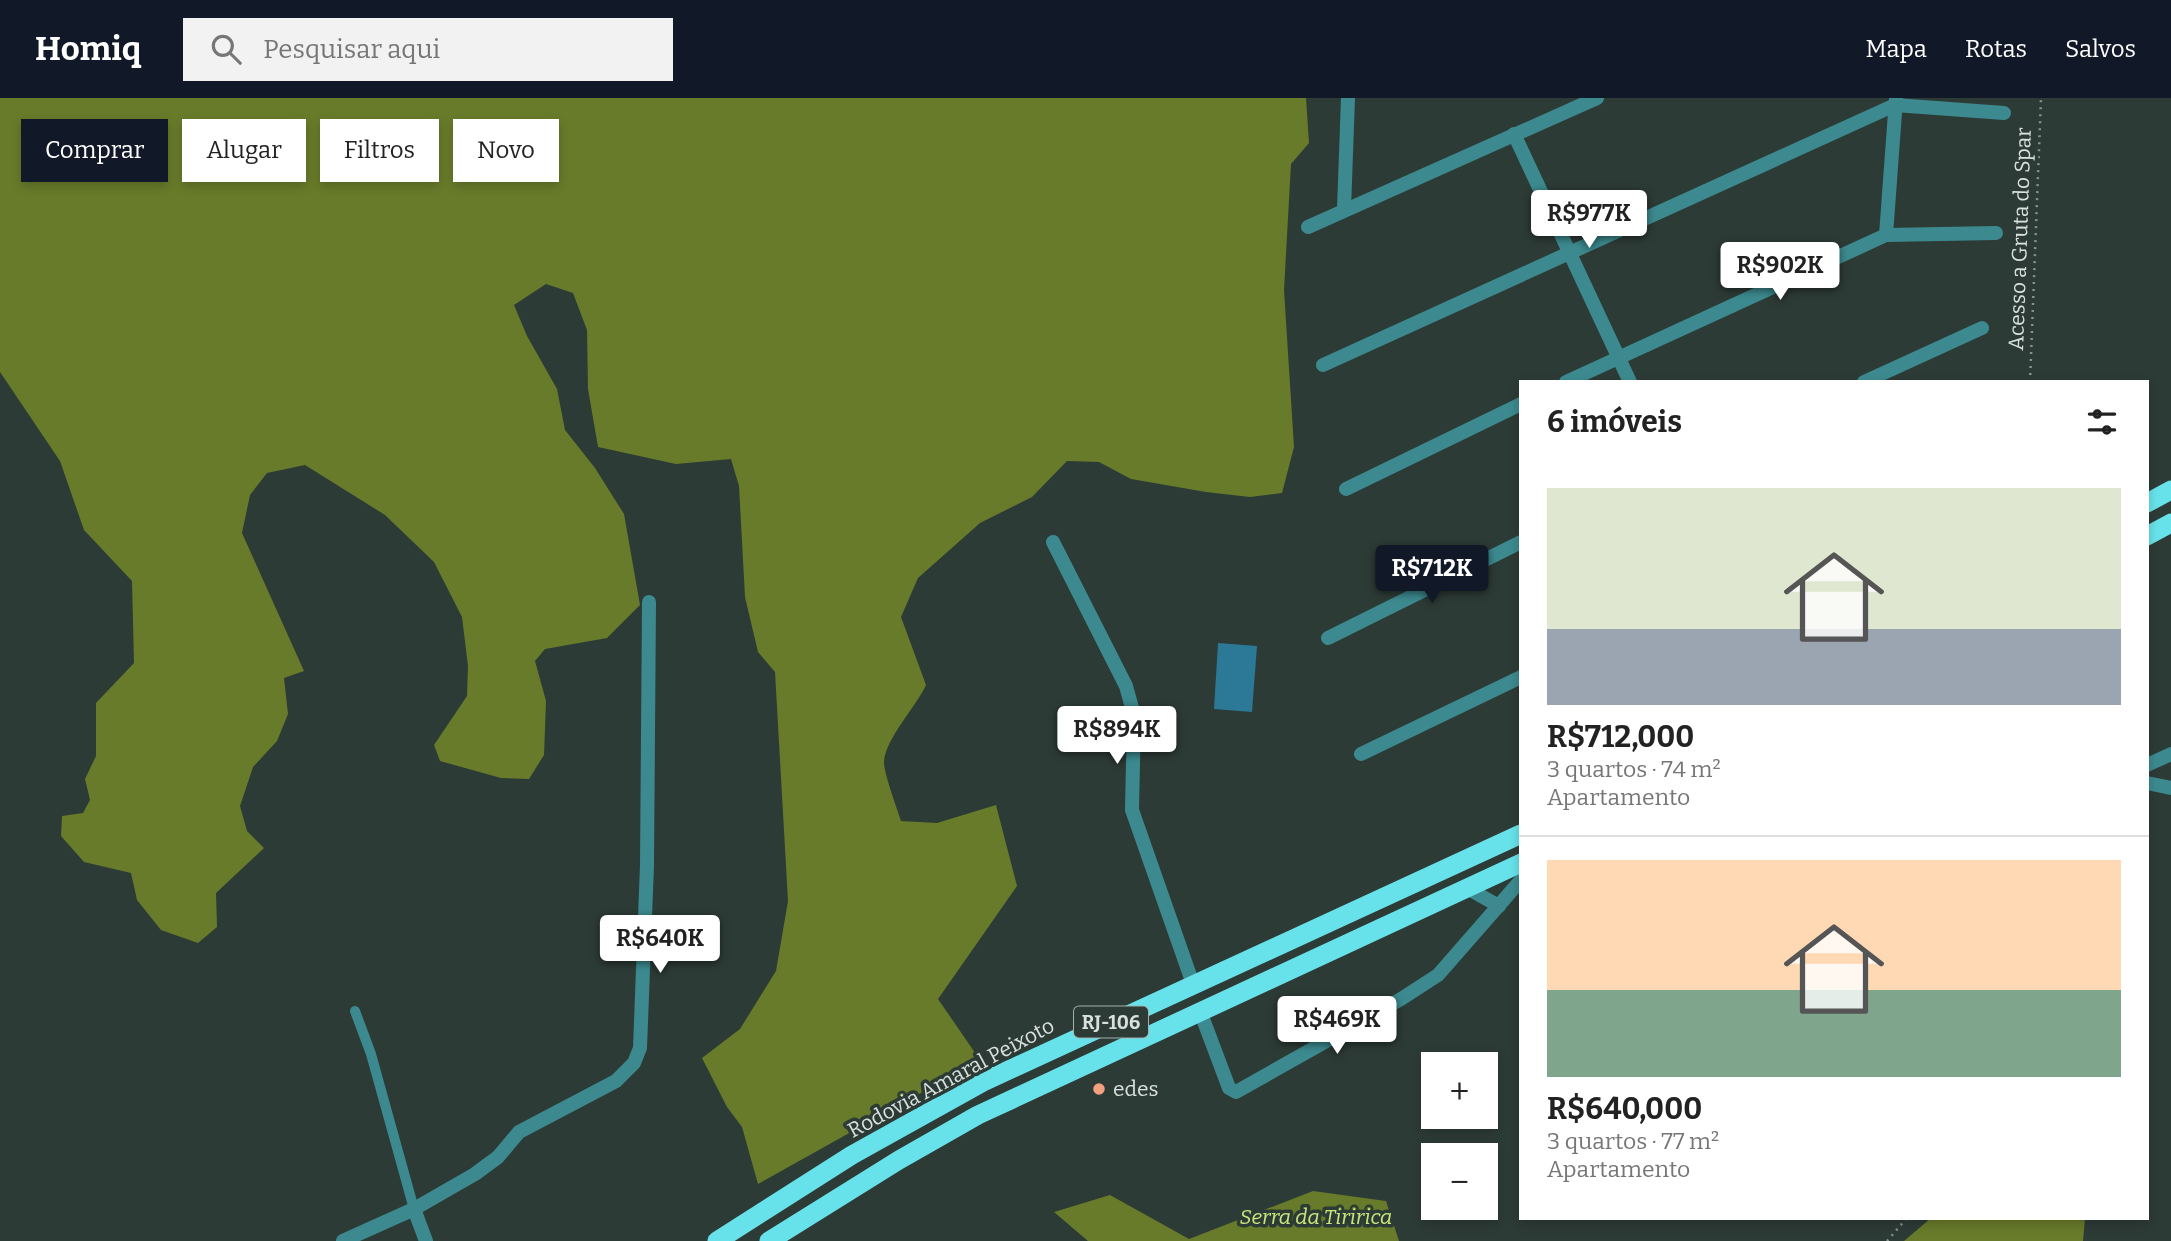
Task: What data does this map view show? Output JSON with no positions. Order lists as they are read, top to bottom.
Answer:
{
  "streets": {
    "highway": ["RJ-106", "Rodovia Amaral Peixoto"],
    "path": ["Acesso a Gruta do Spar"]
  },
  "parks": ["Serra da Tiririca"],
  "places": ["edes"],
  "page": {
    "header": "Homiq",
    "search": "Pesquisar aqui",
    "nav": ["Mapa", "Rotas", "Salvos"],
    "chip": [
      "Comprar",
      "Alugar",
      "Filtros",
      "Novo"
    ],
    "price": [
      "R$977K",
      "R$902K",
      "R$712K",
      "R$894K",
      "R$640K",
      "R$469K"
    ],
    "heading": "6 imóveis",
    "list": [
      {
        "name": "R$712,000",
        "note": "3 quartos · 74 m² · Apartamento"
      },
      {
        "name": "R$640,000",
        "note": "3 quartos · 77 m² · Apartamento"
      }
    ],
    "map_buttons": ["+", "−"]
  }
}
